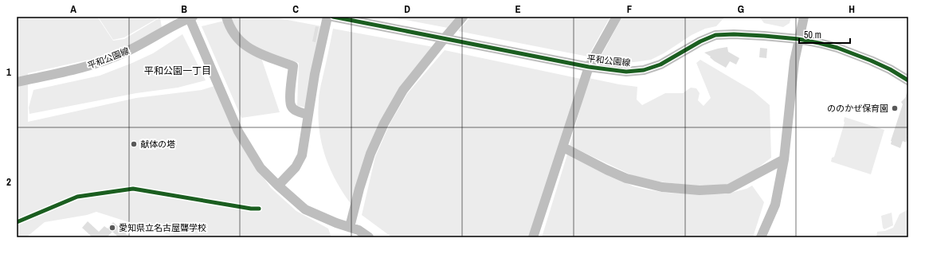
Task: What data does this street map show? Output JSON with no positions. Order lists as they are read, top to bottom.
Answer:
{
  "streets": {
    "street": ["平和公園線"]
  },
  "districts": ["平和公園一丁目"],
  "places": ["ののかぜ保育園", "献体の塔", "愛知県立名古屋聾学校"],
  "scale_bar": "50 m",
  "grid": {
    "columns": [
      "A",
      "B",
      "C",
      "D",
      "E",
      "F",
      "G",
      "H"
    ],
    "rows": ["1", "2"]
  }
}
